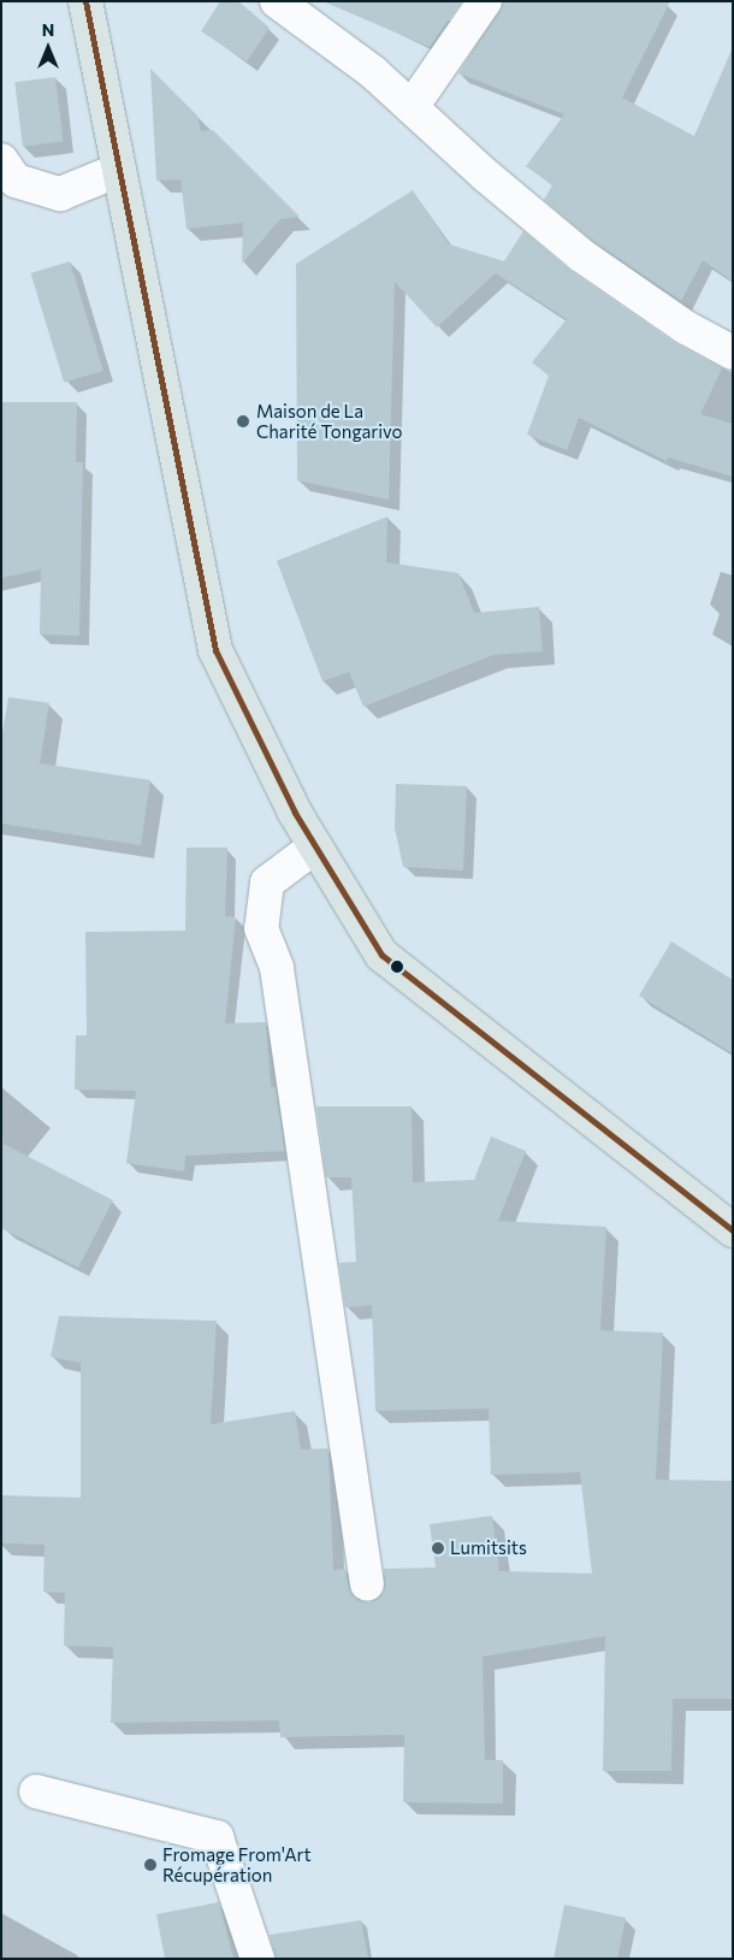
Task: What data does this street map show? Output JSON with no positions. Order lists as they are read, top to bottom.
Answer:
{
  "places": ["Maison de La Charité Tongarivo", "Lumitsits", "Fromage From'Art Récupération"],
  "north": "top"
}
